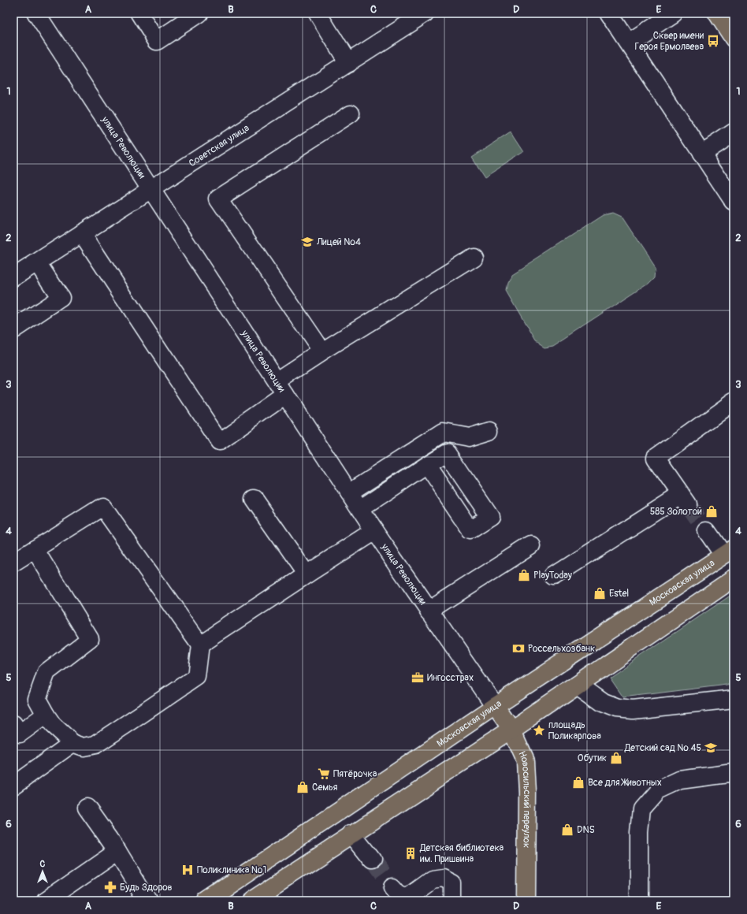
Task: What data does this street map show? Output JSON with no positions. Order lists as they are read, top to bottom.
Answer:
{
  "streets": {
    "main road": ["Московская улица", "Новосильский переулок"],
    "street": ["Советская улица", "улица Революции"]
  },
  "crossings": [
    ["Советская улица", "улица Революции"],
    ["улица Революции", "Московская улица"],
    ["улица Революции", "Новосильский переулок"],
    ["Московская улица", "Новосильский переулок"]
  ],
  "places": {
    "bus stop": ["Сквер имени Героя Ермолаева"],
    "school or university": ["Лицей №4", "Детский сад № 45"],
    "shop": [
      "585 Золотой",
      "PlayToday",
      "Estel",
      "Обутик",
      "Все для Животных",
      "Семья",
      "DNS"
    ],
    "bank": ["Россельхозбанк"],
    "office": ["Ингосстрах"],
    "place": ["площадь Поликарпова"],
    "supermarket": ["Пятёрочка"],
    "building": ["Детская библиотека им. Пришвина"],
    "hospital": ["Поликлиника №1"],
    "pharmacy": ["Будь Здоров"]
  },
  "north": "top",
  "grid": {
    "columns": [
      "A",
      "B",
      "C",
      "D",
      "E"
    ],
    "rows": [
      "1",
      "2",
      "3",
      "4",
      "5",
      "6"
    ]
  }
}
